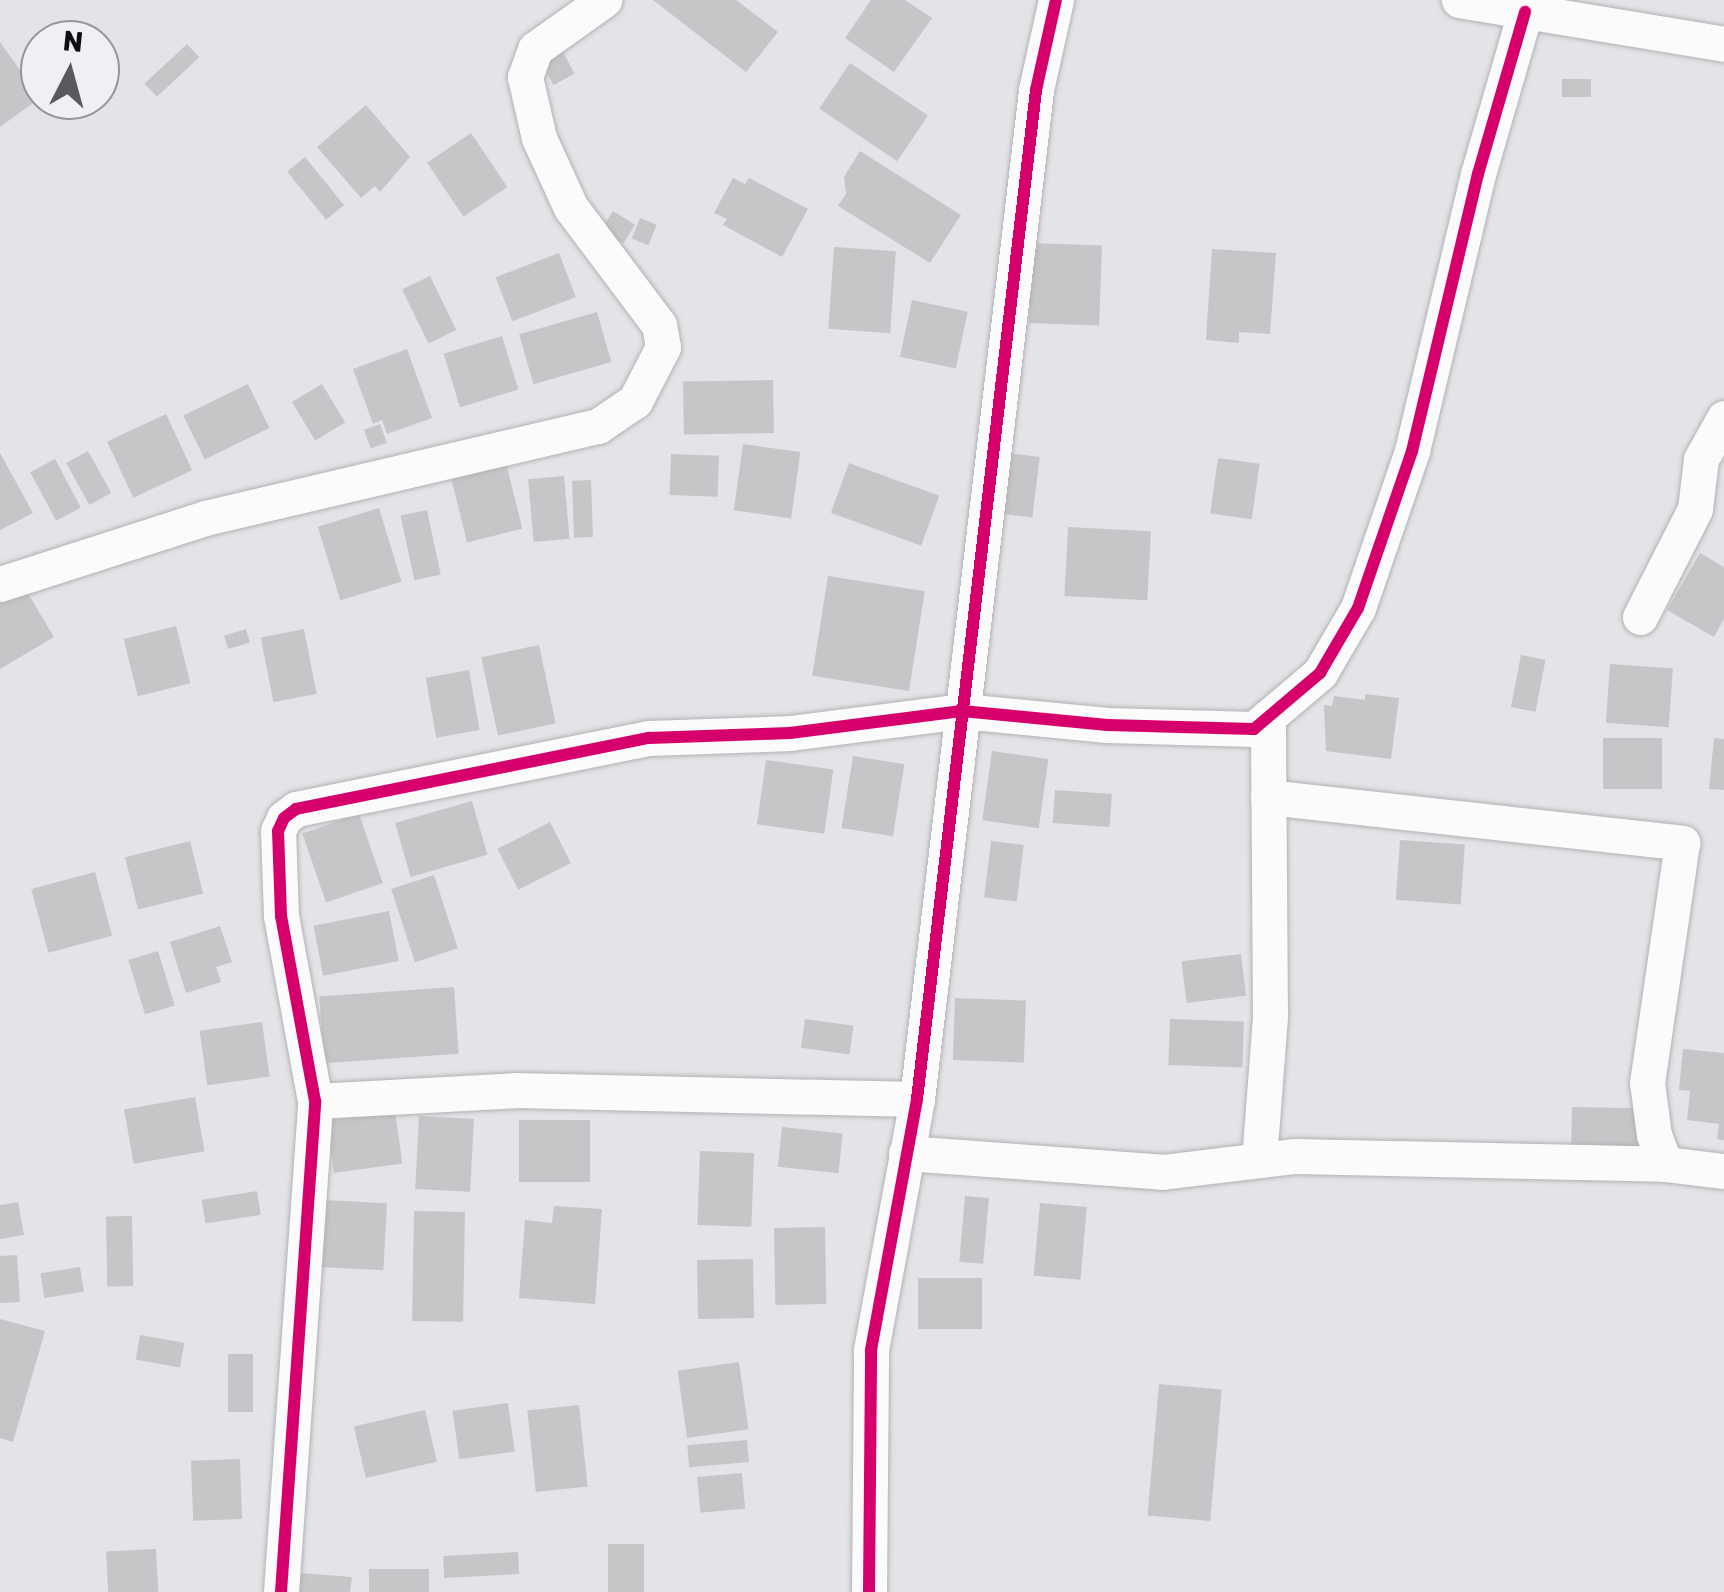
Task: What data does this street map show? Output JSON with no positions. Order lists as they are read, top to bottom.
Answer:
{
  "north": "top"
}
